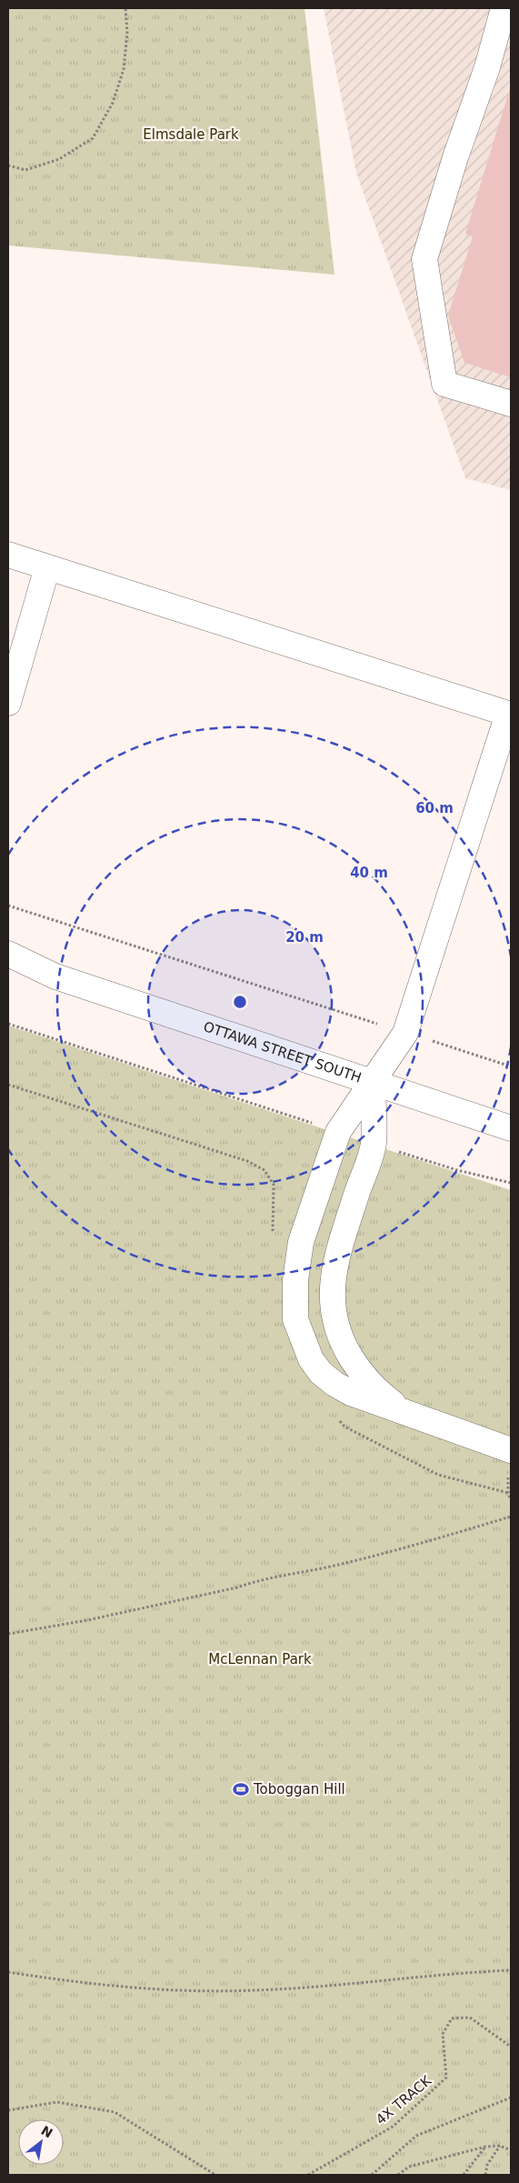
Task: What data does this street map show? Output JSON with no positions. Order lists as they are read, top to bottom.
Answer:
{
  "streets": {
    "main road": ["OTTAWA STREET SOUTH"],
    "path": ["4X TRACK"]
  },
  "parks": ["Elmsdale Park", "McLennan Park"],
  "places": {
    "sports": ["Toboggan Hill"]
  },
  "north": "top right",
  "rings": ["60 m", "40 m", "20 m"]
}
